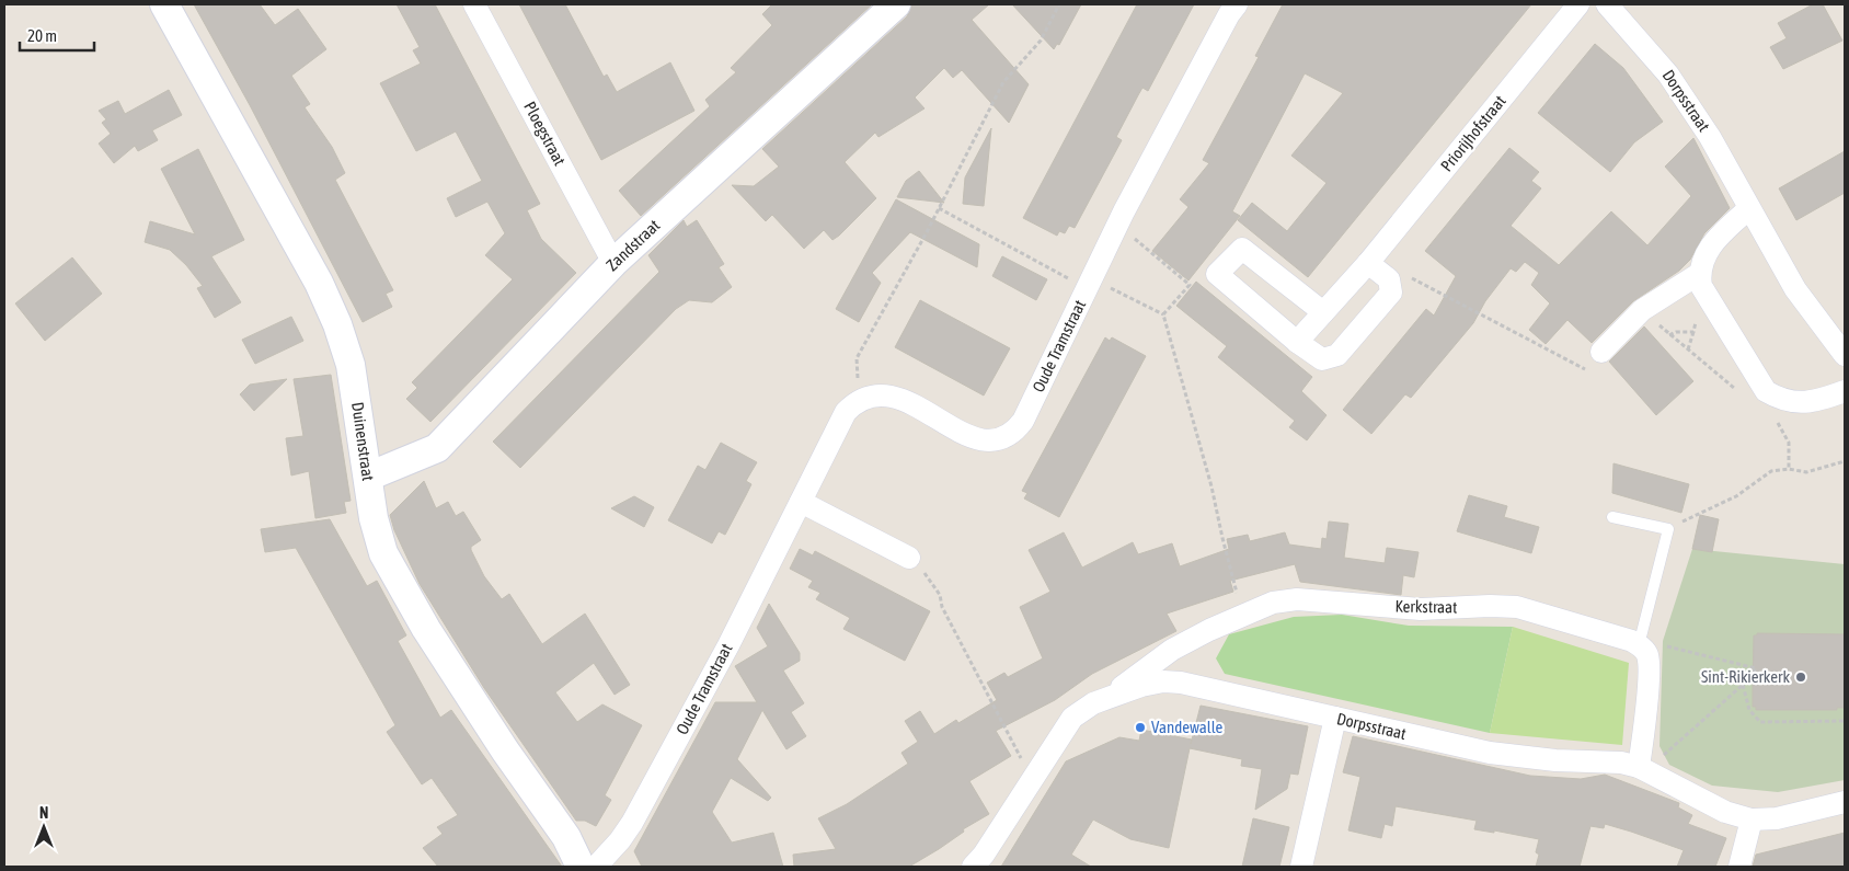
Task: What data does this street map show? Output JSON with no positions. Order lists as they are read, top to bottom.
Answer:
{
  "streets": {
    "street": [
      "Dorpsstraat",
      "Ploegstraat",
      "Priorijhofstraat",
      "Zandstraat",
      "Oude Tramstraat",
      "Duinenstraat",
      "Kerkstraat"
    ]
  },
  "crossings": [
    ["Dorpsstraat", "Kerkstraat"],
    ["Ploegstraat", "Zandstraat"],
    ["Zandstraat", "Duinenstraat"]
  ],
  "places": ["Sint-Rikierkerk", "Vandewalle"],
  "scale_bar": "20 m",
  "north": "top"
}
